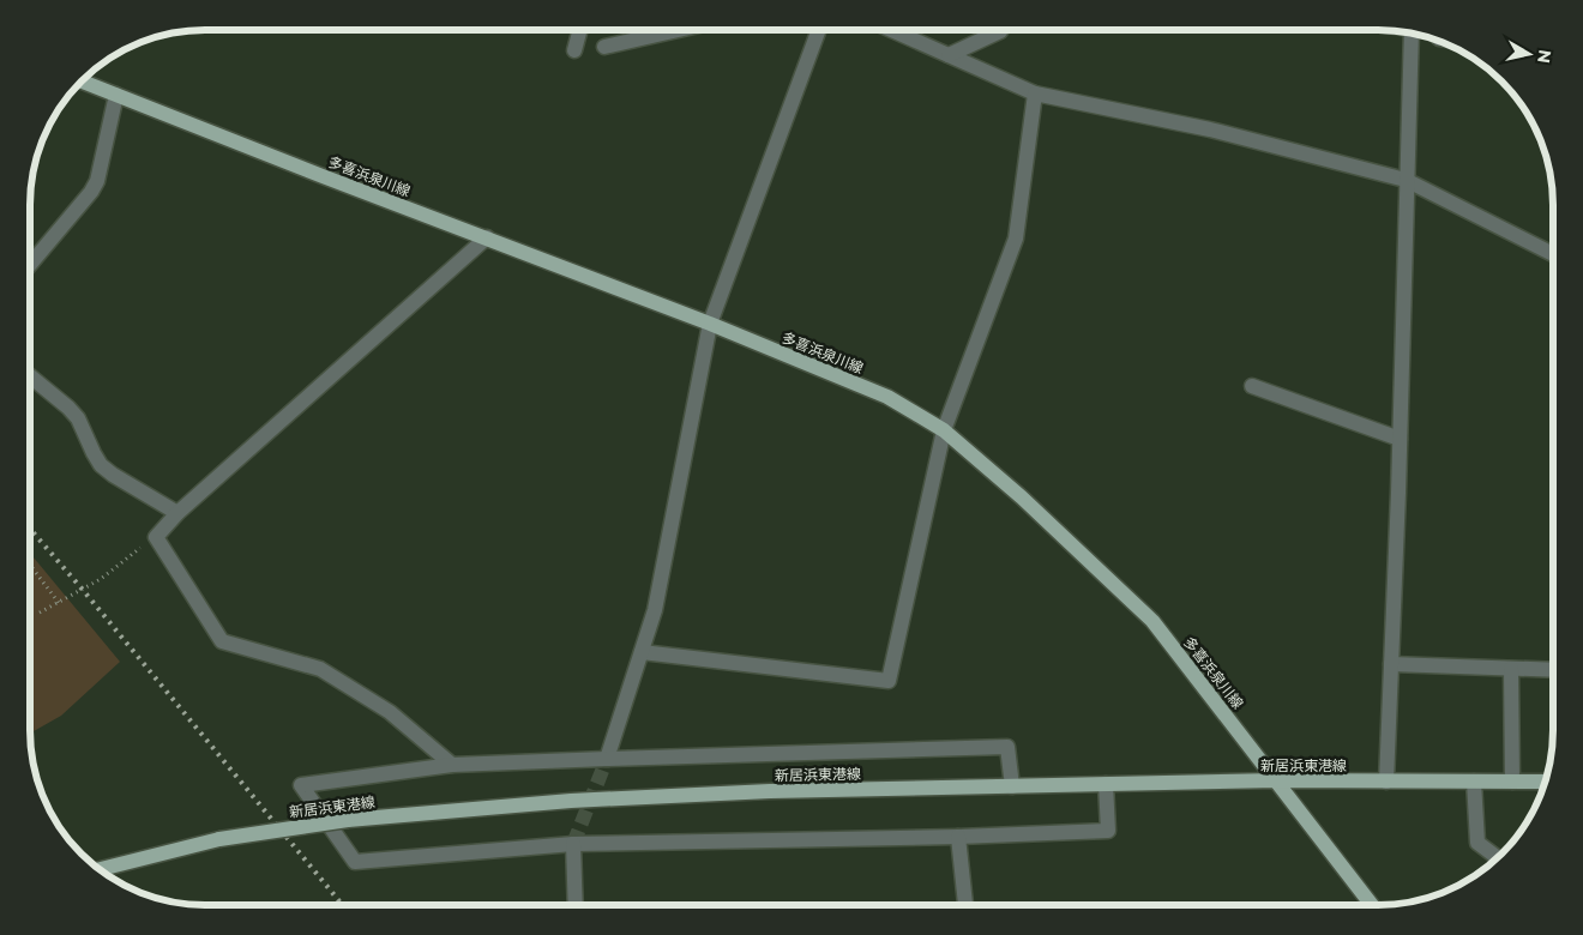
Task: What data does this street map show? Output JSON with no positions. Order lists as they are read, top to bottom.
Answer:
{
  "streets": {
    "main road": ["多喜浜泉川線", "新居浜東港線"]
  },
  "crossings": [
    ["多喜浜泉川線", "新居浜東港線"]
  ],
  "north": "right"
}
